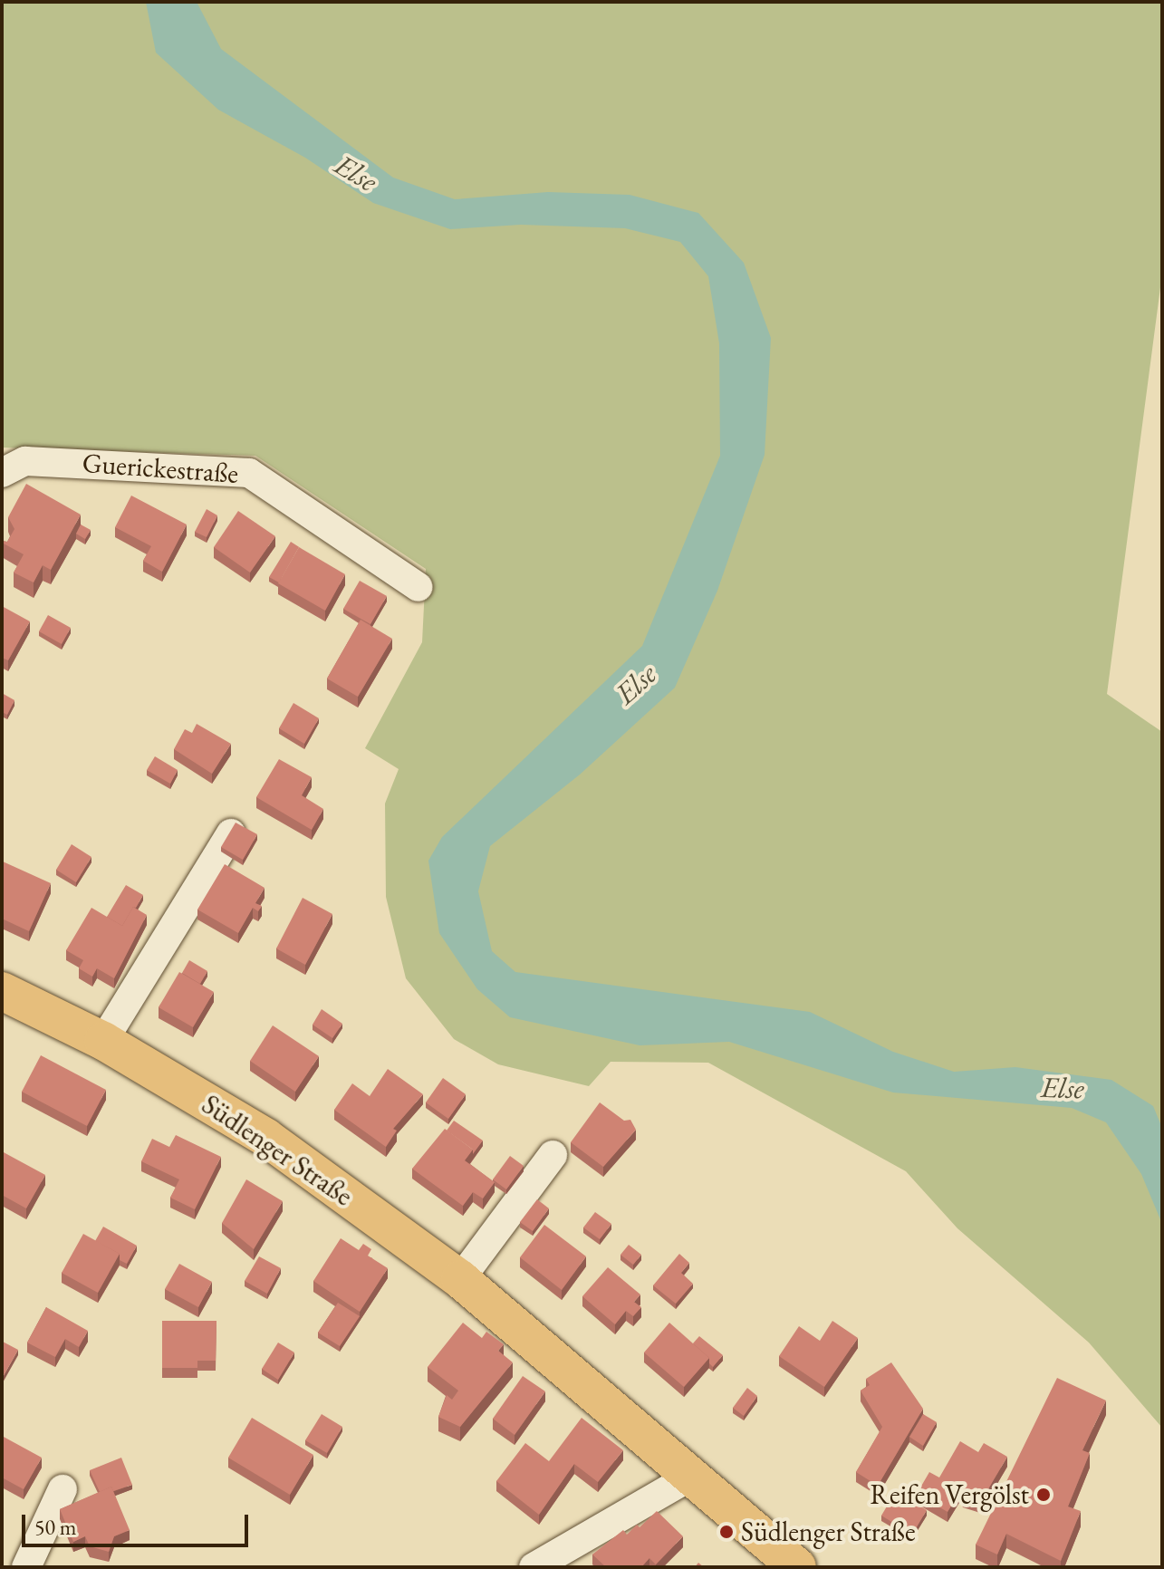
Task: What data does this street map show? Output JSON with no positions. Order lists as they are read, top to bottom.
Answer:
{
  "streets": {
    "main road": ["Südlenger Straße"],
    "street": ["Guerickestraße"]
  },
  "water": ["Else"],
  "places": ["Reifen Vergölst", "Südlenger Straße"],
  "scale_bar": "50 m"
}
